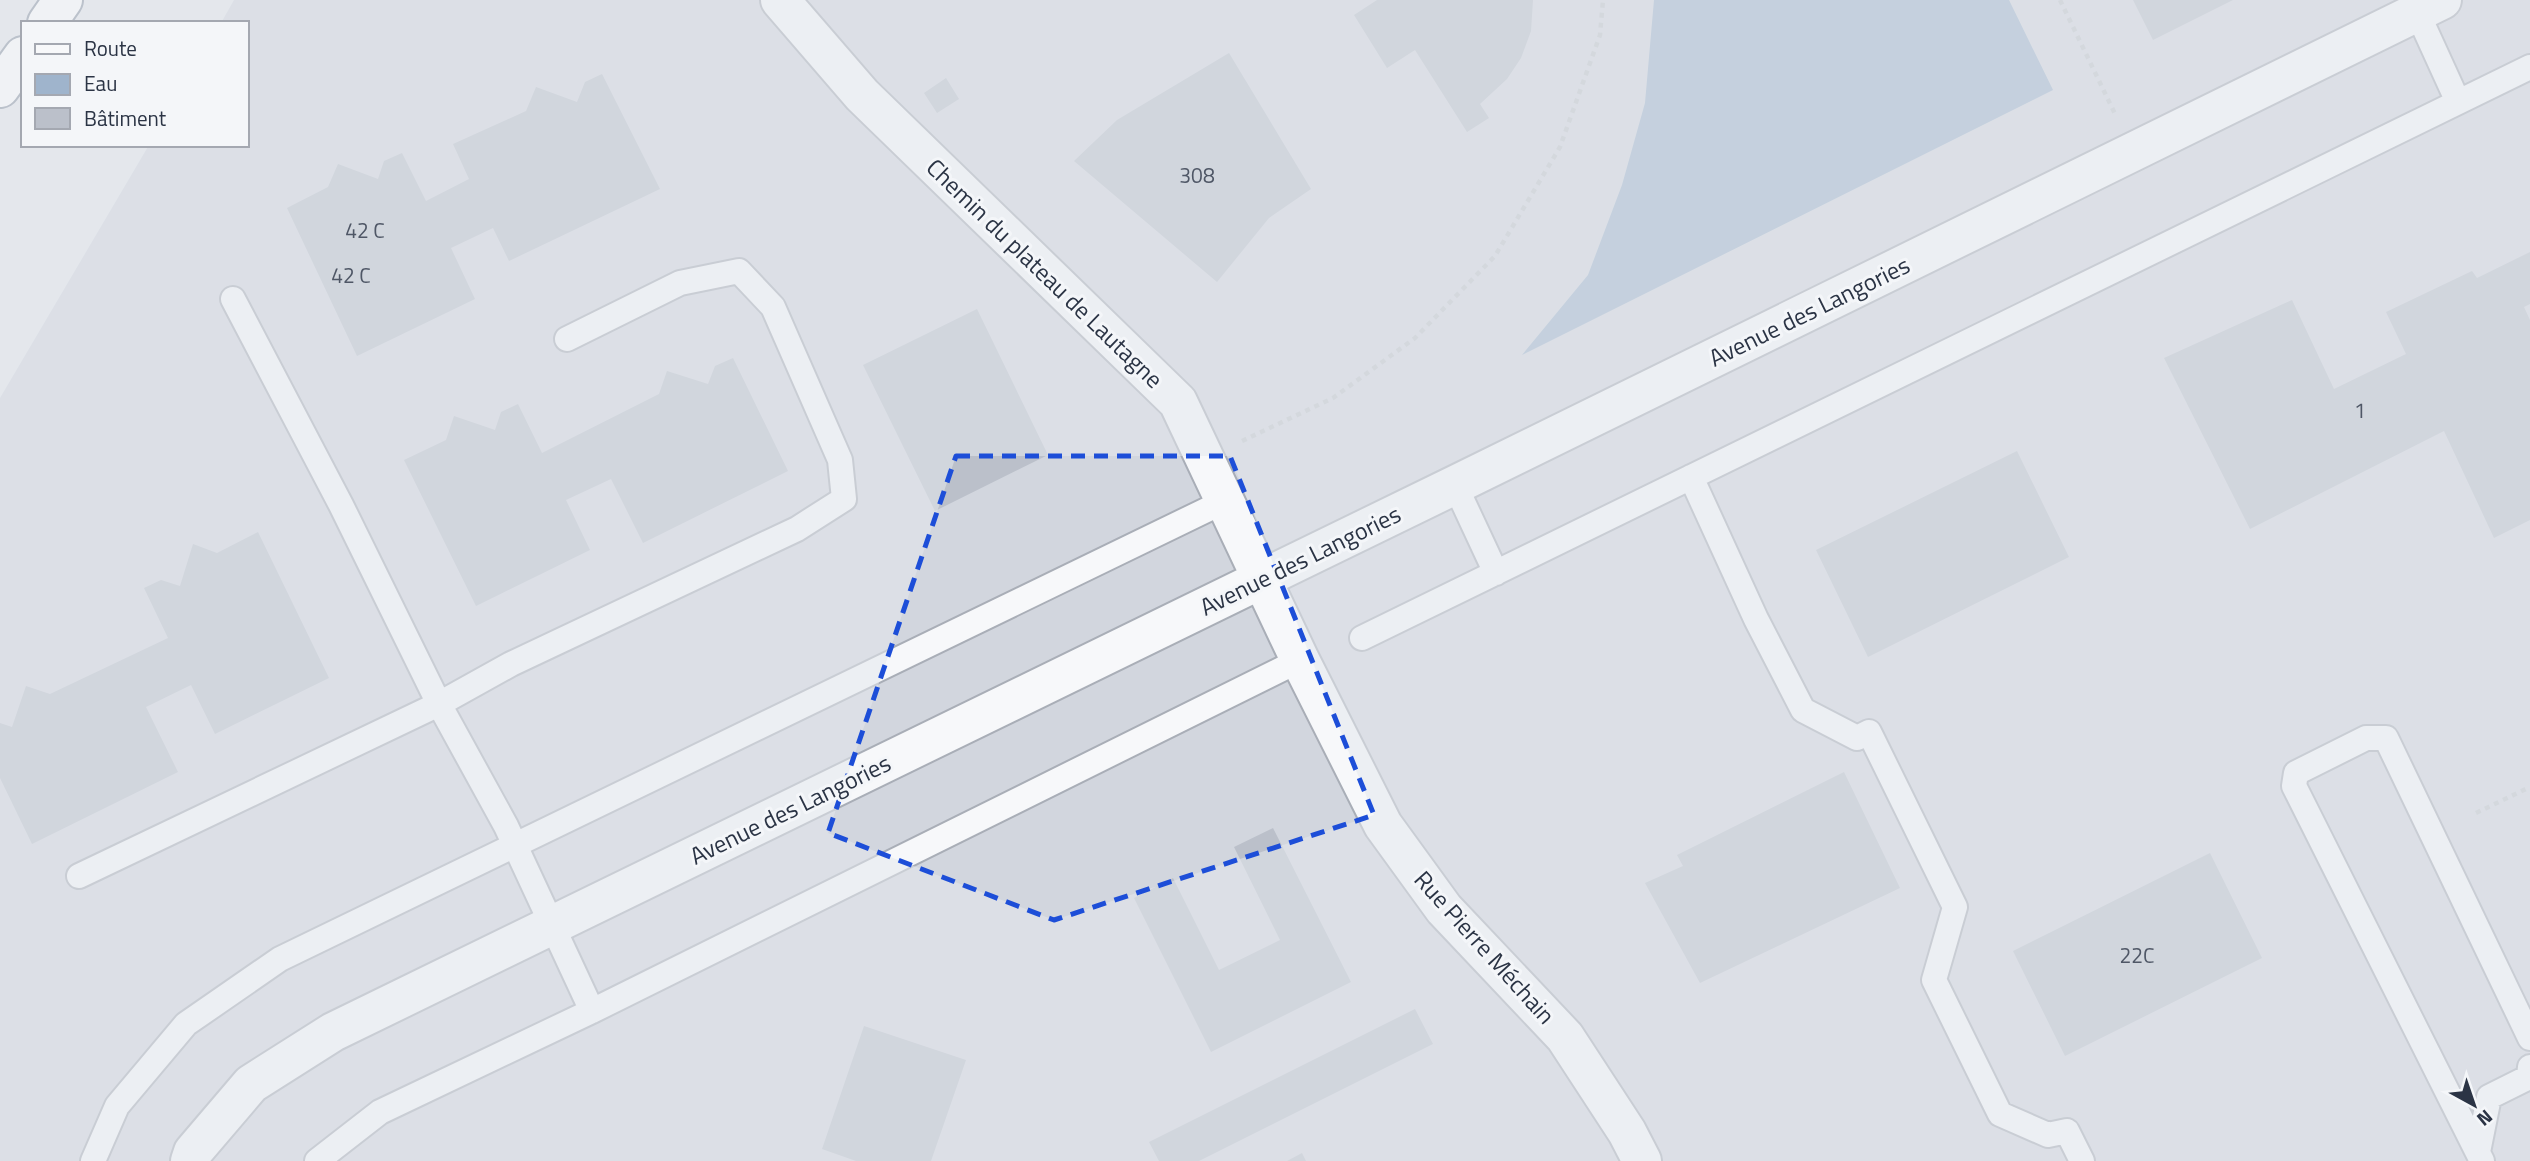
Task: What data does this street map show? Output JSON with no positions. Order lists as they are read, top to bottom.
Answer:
{
  "streets": {
    "street": ["Chemin du plateau de Lautagne", "Avenue des Langories", "Rue Pierre Méchain"]
  },
  "crossings": [
    ["Chemin du plateau de Lautagne", "Avenue des Langories"],
    ["Chemin du plateau de Lautagne", "Rue Pierre Méchain"],
    ["Avenue des Langories", "Rue Pierre Méchain"]
  ],
  "house_numbers": [
    "308",
    "42 C",
    "42 C",
    "1",
    "22C"
  ],
  "legend": ["Route", "Eau", "Bâtiment"],
  "north": "bottom right"
}
